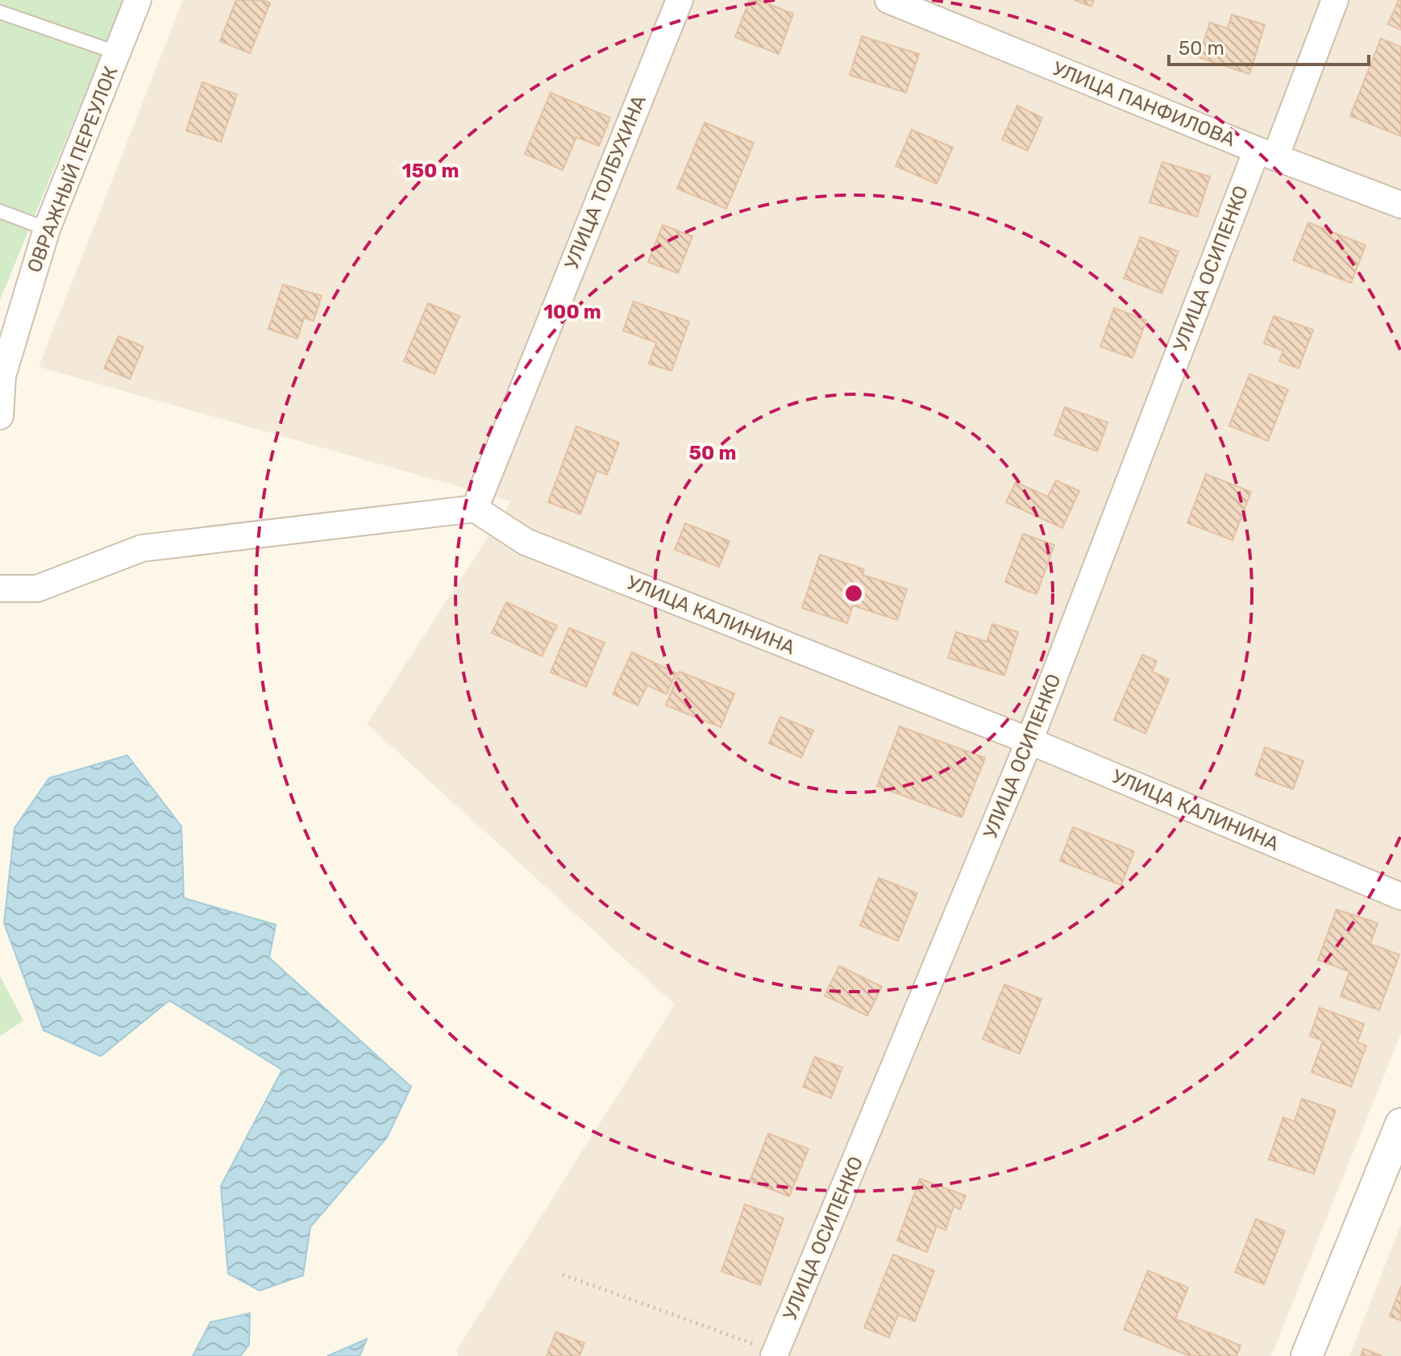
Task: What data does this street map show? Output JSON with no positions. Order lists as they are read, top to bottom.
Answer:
{
  "streets": {
    "street": [
      "УЛИЦА ПАНФИЛОВА",
      "ОВРАЖНЫЙ ПЕРЕУЛОК",
      "УЛИЦА ТОЛБУХИНА",
      "УЛИЦА ОСИПЕНКО",
      "УЛИЦА КАЛИНИНА"
    ]
  },
  "crossings": [
    ["УЛИЦА ПАНФИЛОВА", "УЛИЦА ОСИПЕНКО"],
    ["УЛИЦА ТОЛБУХИНА", "УЛИЦА КАЛИНИНА"],
    ["УЛИЦА ОСИПЕНКО", "УЛИЦА КАЛИНИНА"]
  ],
  "scale_bar": "50 m",
  "rings": ["150 m", "100 m", "50 m"]
}
